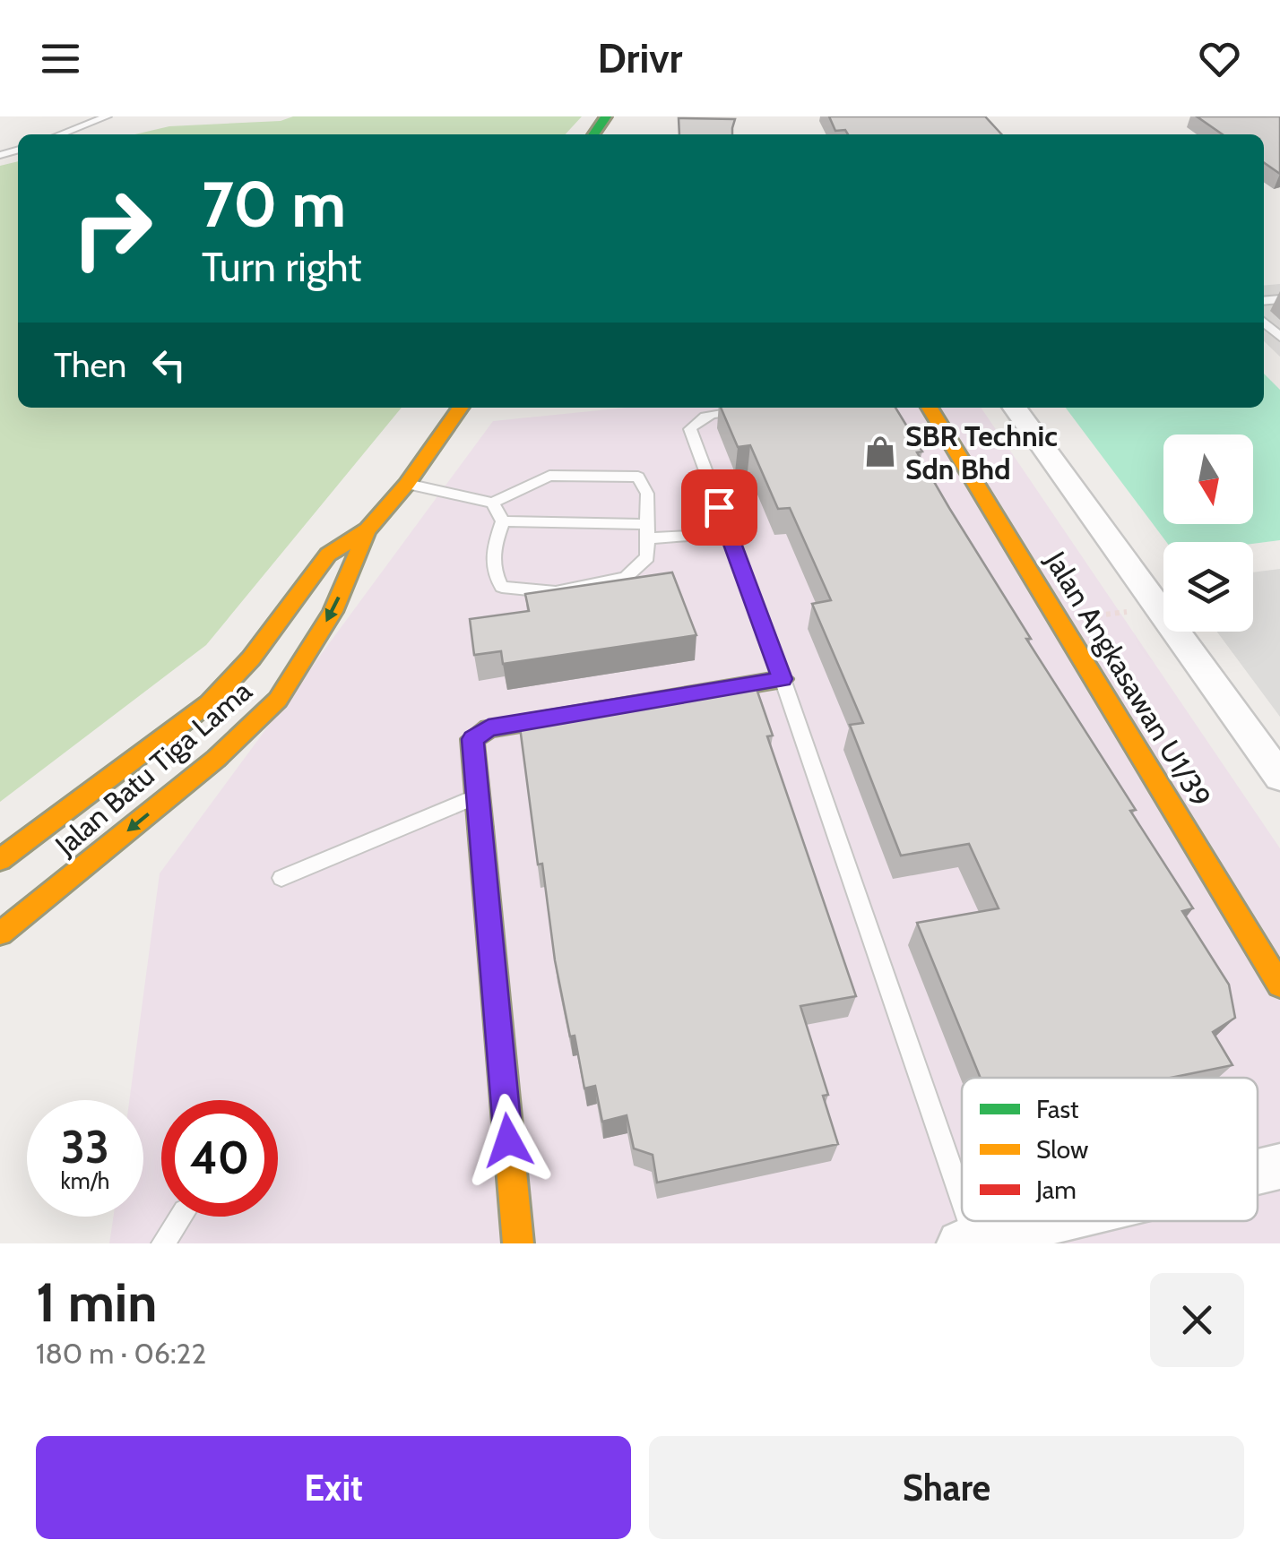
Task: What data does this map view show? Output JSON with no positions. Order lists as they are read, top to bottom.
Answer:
{
  "streets": {
    "street": ["Jalan Angkasawan U1/39", "Jalan Batu Tiga Lama"]
  },
  "places": {
    "shop": ["SBR Technic Sdn Bhd"]
  },
  "legend": ["Fast", "Slow", "Jam"],
  "north": "bottom",
  "page": {
    "header": "Drivr",
    "turn": ["70 m", "Turn right"],
    "then": "Then",
    "speed": "33 km/h",
    "limit": "40",
    "heading": ["1 min", "180 m · 06:22"],
    "buttons": ["Exit", "Share"]
  }
}
